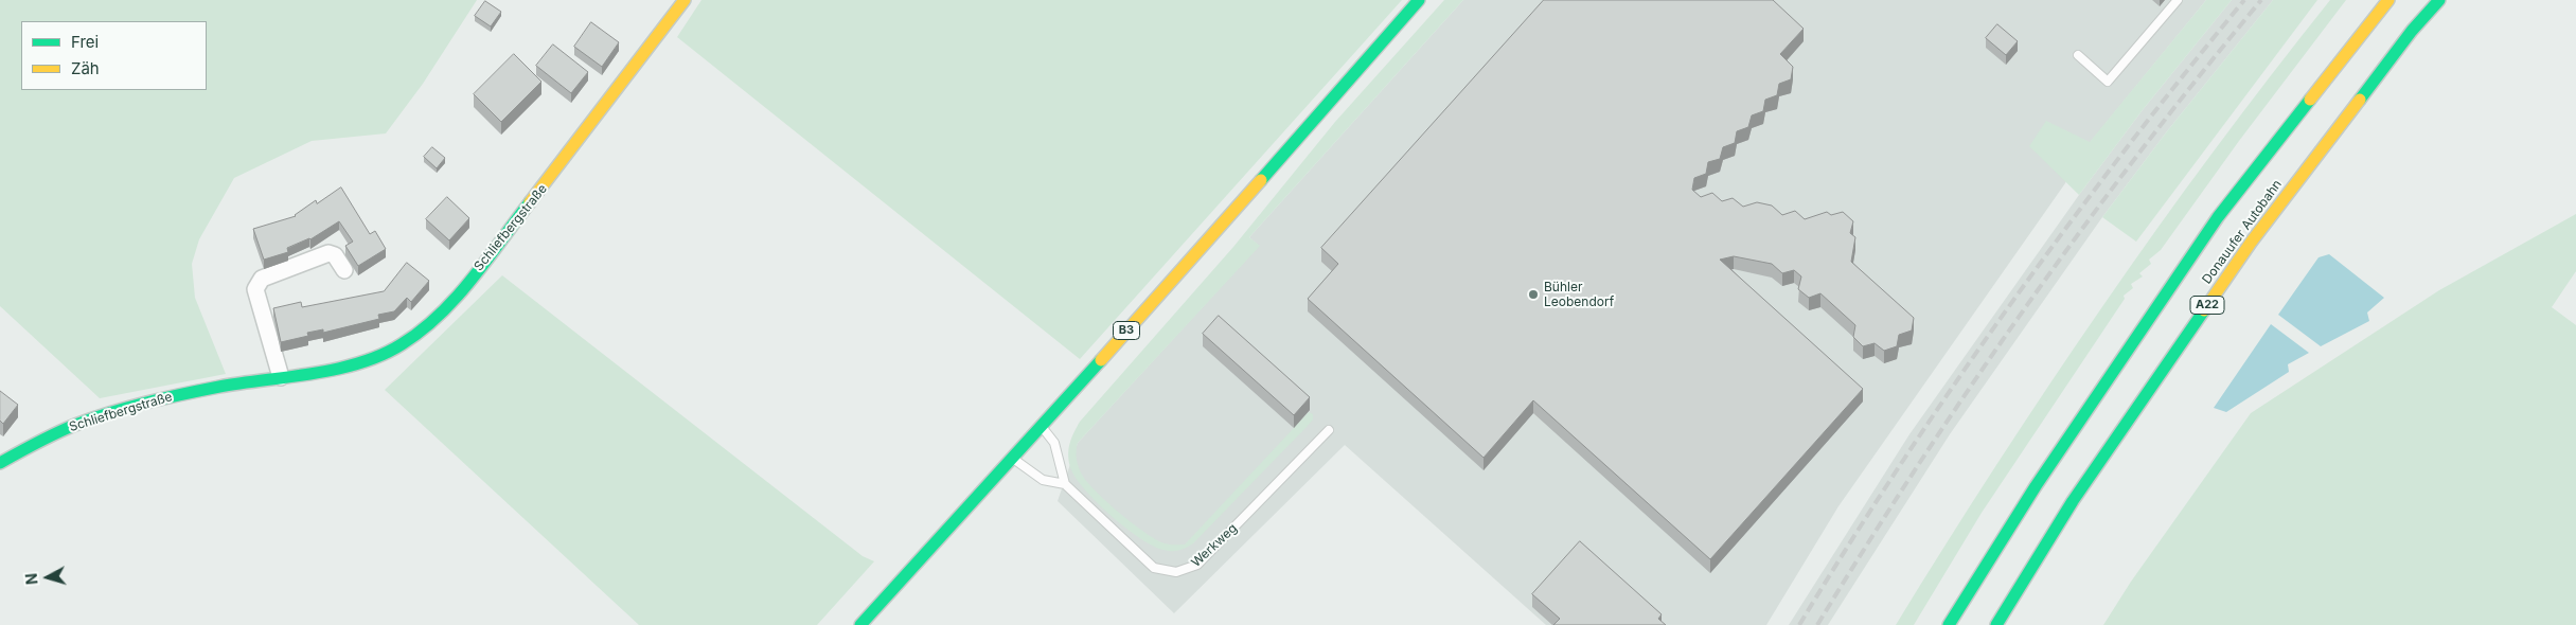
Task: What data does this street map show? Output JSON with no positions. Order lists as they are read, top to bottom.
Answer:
{
  "streets": {
    "main road": [
      "Schliefbergstraße",
      "Donauufer Autobahn",
      "A22",
      "B3"
    ],
    "lane": ["Werkweg"]
  },
  "places": ["Bühler Leobendorf"],
  "legend": ["Frei", "Zäh"],
  "north": "left"
}
